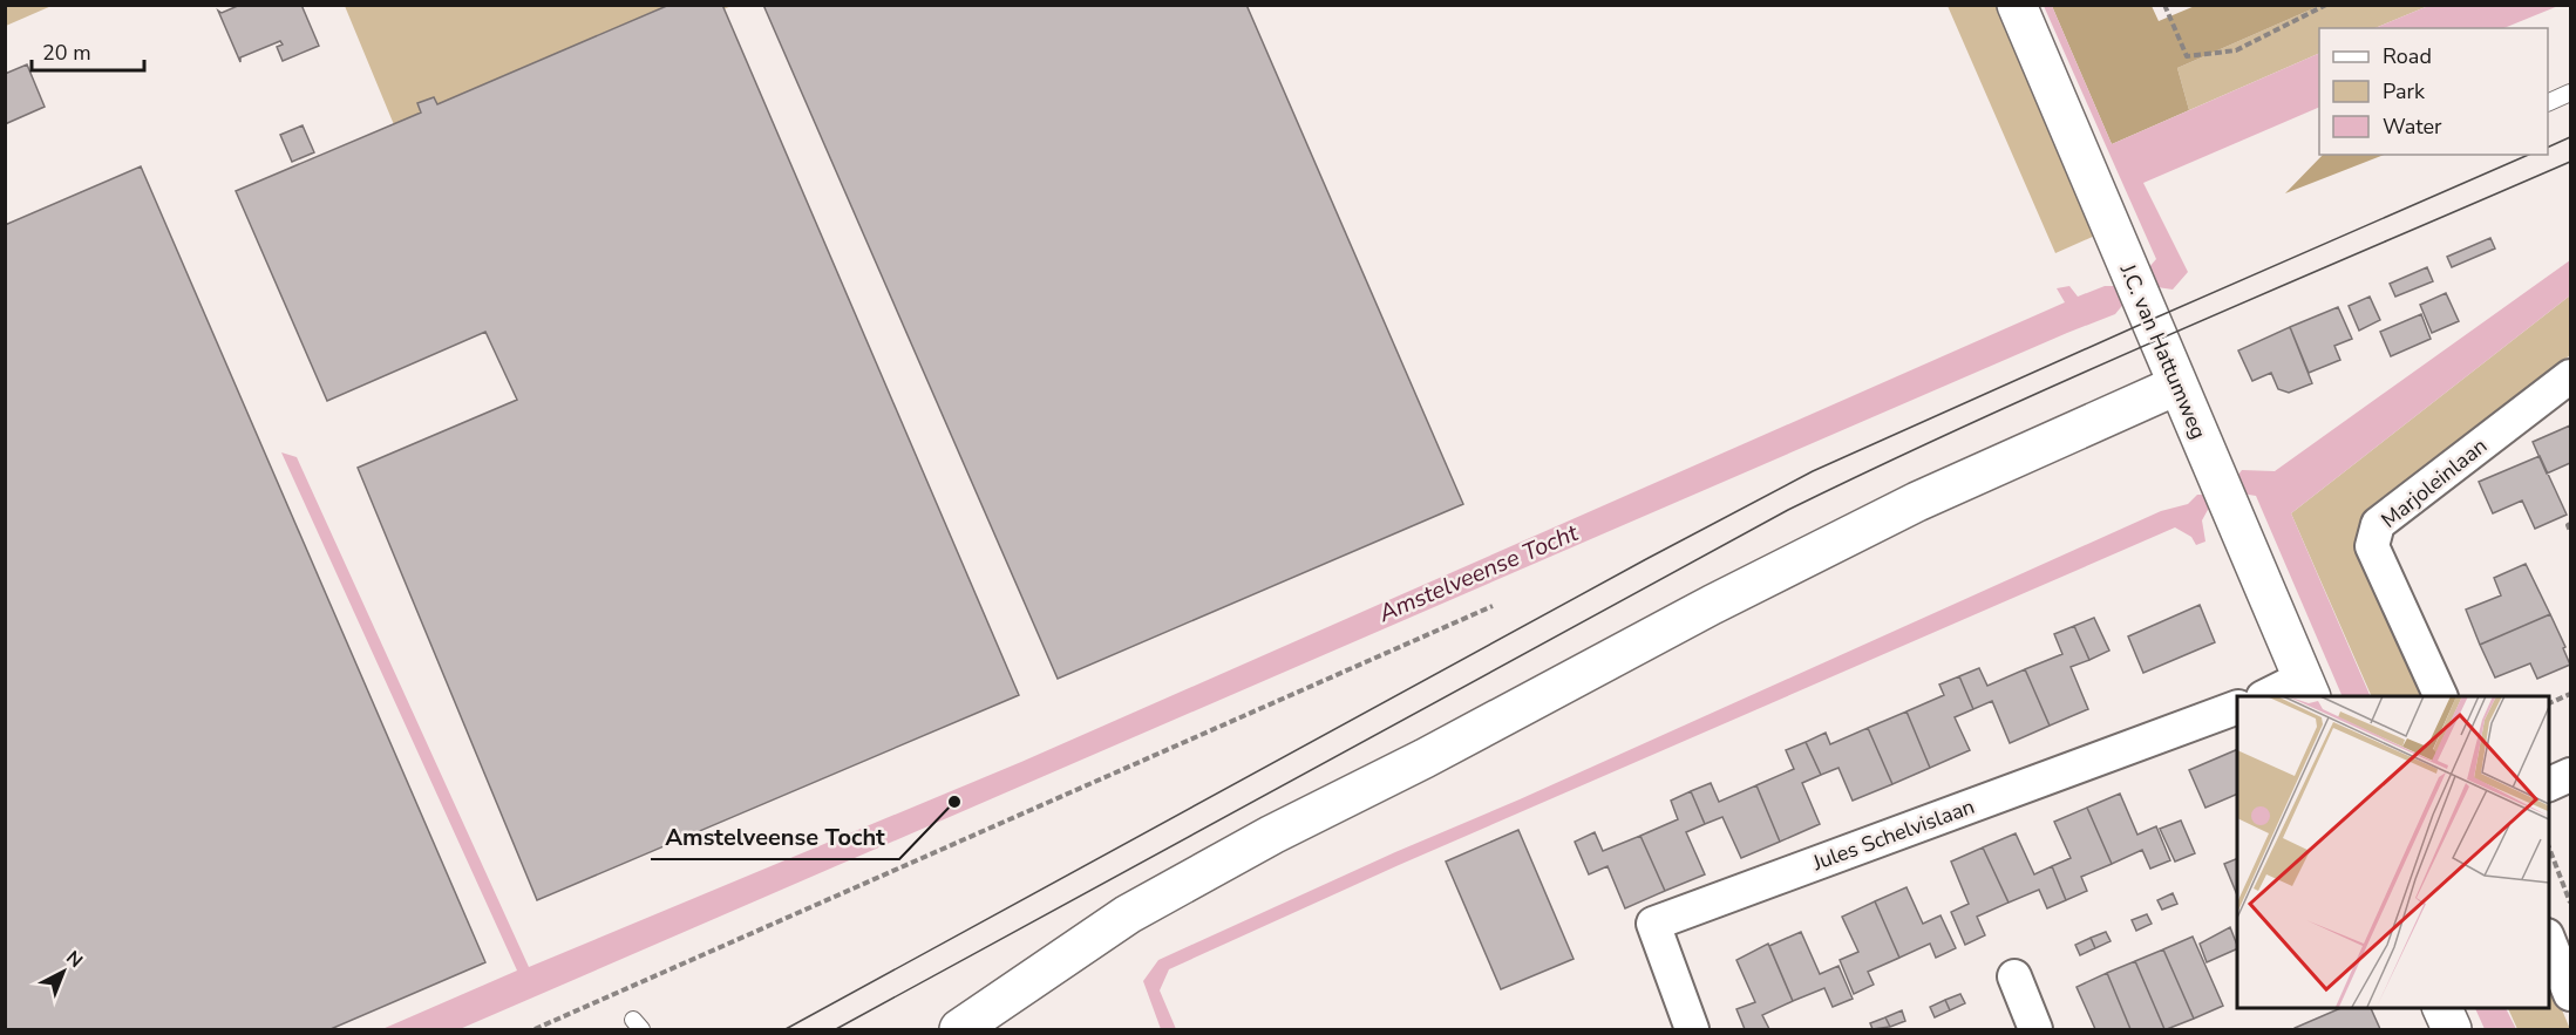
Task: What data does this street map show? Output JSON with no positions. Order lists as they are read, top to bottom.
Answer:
{
  "streets": {
    "street": ["J.C. van Hattumweg", "Marjoleinlaan", "Jules Schelvislaan"]
  },
  "water": ["Amstelveense Tocht"],
  "places": ["Amstelveense Tocht"],
  "legend": ["Road", "Park", "Water"],
  "scale_bar": "20 m",
  "north": "top right"
}
